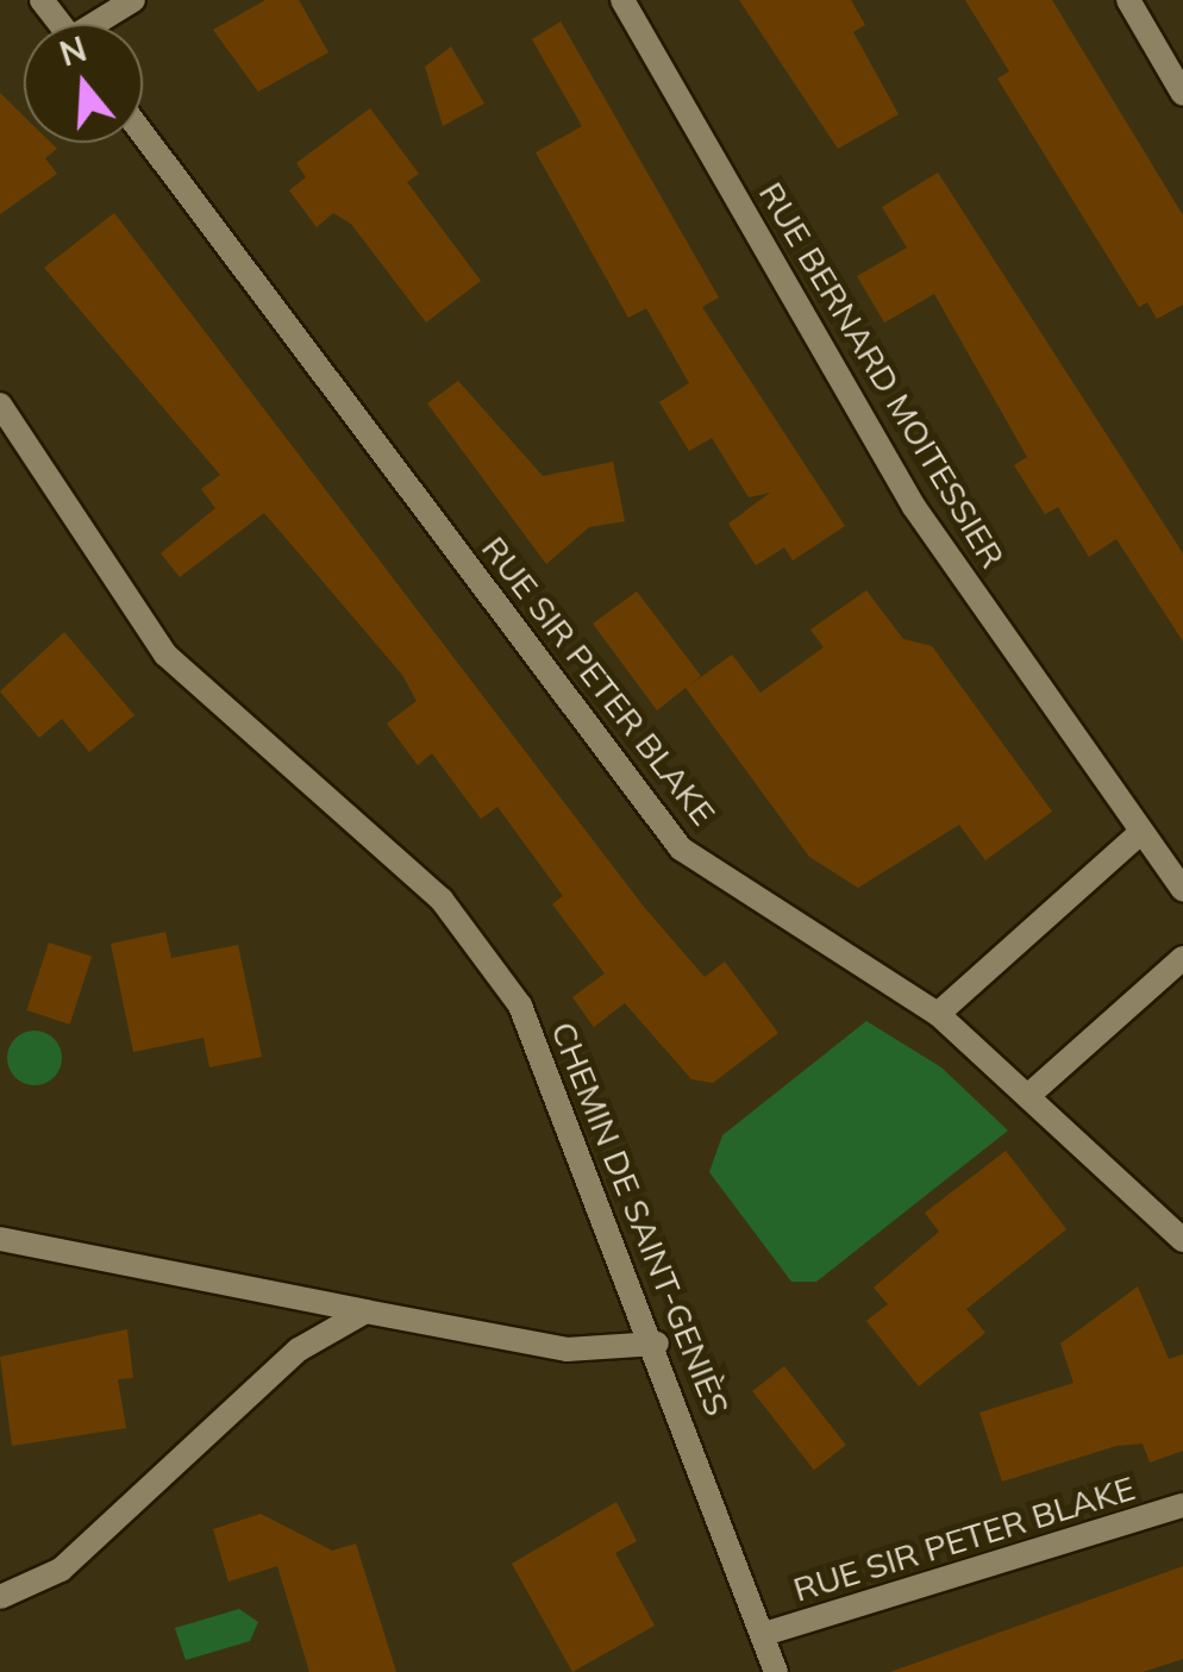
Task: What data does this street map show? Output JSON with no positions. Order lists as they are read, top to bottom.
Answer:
{
  "streets": {
    "street": ["RUE BERNARD MOITESSIER", "RUE SIR PETER BLAKE", "CHEMIN DE SAINT-GENIÈS"]
  },
  "crossings": [
    ["RUE SIR PETER BLAKE", "CHEMIN DE SAINT-GENIÈS"]
  ],
  "north": "top"
}
